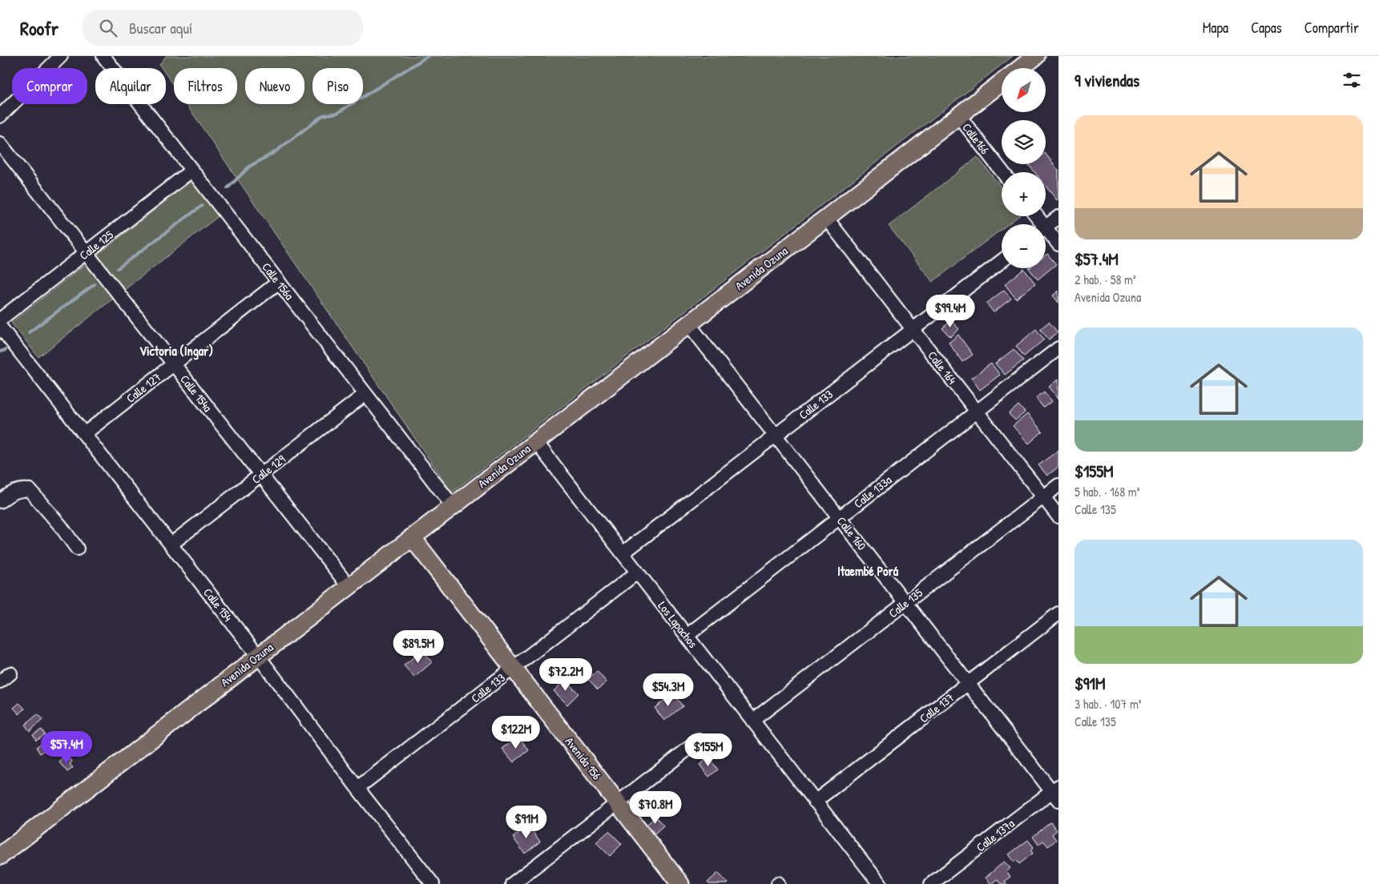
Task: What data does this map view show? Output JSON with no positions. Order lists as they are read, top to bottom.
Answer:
{
  "streets": {
    "main road": ["Avenida Ozuna", "Avenida 156"],
    "street": [
      "Calle166",
      "Calle 125",
      "Calle 156a",
      "Calle 164",
      "Calle 127",
      "Calle 154a",
      "Calle 133",
      "Calle 129",
      "Calle 133a",
      "Calle 160",
      "Calle 135",
      "Calle 154",
      "Los Lapachos",
      "Calle 137",
      "Calle 137a"
    ]
  },
  "crossings": [
    ["Calle166", "Avenida Ozuna"],
    ["Calle 125", "Calle 156a"],
    ["Calle 125", "Calle 154a"],
    ["Avenida Ozuna", "Calle 156a"],
    ["Avenida Ozuna", "Calle 164"],
    ["Avenida Ozuna", "Calle 154a"],
    ["Avenida Ozuna", "Calle 160"],
    ["Avenida Ozuna", "Calle 154"],
    ["Avenida Ozuna", "Los Lapachos"],
    ["Avenida Ozuna", "Avenida 156"],
    ["Calle 156a", "Calle 127"],
    ["Calle 156a", "Calle 129"],
    ["Calle 164", "Calle 133"],
    ["Calle 164", "Calle 133a"],
    ["Calle 164", "Calle 135"],
    ["Calle 127", "Calle 154a"],
    ["Calle 127", "Calle 154"],
    ["Calle 154a", "Calle 129"],
    ["Calle 133", "Calle 160"],
    ["Calle 133", "Calle 154"],
    ["Calle 133", "Los Lapachos"],
    ["Calle 133", "Avenida 156"],
    ["Calle 129", "Calle 154"],
    ["Calle 133a", "Calle 160"],
    ["Calle 133a", "Los Lapachos"],
    ["Calle 160", "Calle 135"],
    ["Calle 160", "Calle 137"],
    ["Calle 160", "Calle 137a"],
    ["Calle 135", "Los Lapachos"],
    ["Los Lapachos", "Calle 137"]
  ],
  "districts": ["Victoria (Ingar)", "Itaembé Porá"],
  "north": "bottom left",
  "page": {
    "header": "Roofr",
    "search": "Buscar aquí",
    "nav": ["Mapa", "Capas", "Compartir"],
    "heading": "9 viviendas",
    "map_buttons": ["+", "−"],
    "chip": [
      "Comprar",
      "Alquilar",
      "Filtros",
      "Nuevo",
      "Piso"
    ],
    "list": [
      {
        "name": "$57.4M",
        "note": "2 hab. · 58 m² · Avenida Ozuna"
      },
      {
        "name": "$155M",
        "note": "5 hab. · 168 m² · Calle 135"
      },
      {
        "name": "$91M",
        "note": "3 hab. · 107 m² · Calle 135"
      }
    ],
    "price": [
      "$99.4M",
      "$89.5M",
      "$72.2M",
      "$54.3M",
      "$122M",
      "$57.4M",
      "$155M",
      "$70.8M",
      "$91M"
    ]
  }
}
